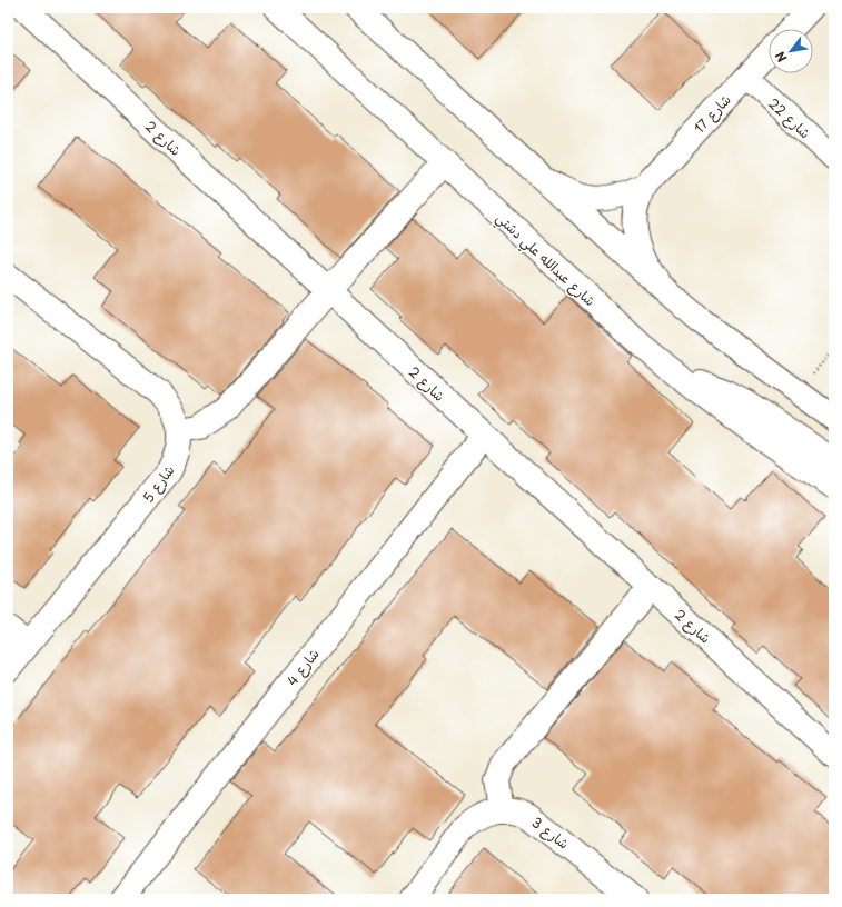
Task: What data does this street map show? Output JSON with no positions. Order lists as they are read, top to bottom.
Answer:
{
  "streets": {
    "street": [
      "شارع 17",
      "شارع 22",
      "شارع 2",
      "شارع عبدالله علي دشتي",
      "شارع 5",
      "شارع 4",
      "شارع 3"
    ]
  },
  "crossings": [
    ["شارع 17", "شارع 22"],
    ["شارع 2", "شارع 4"]
  ],
  "north": "bottom left"
}
